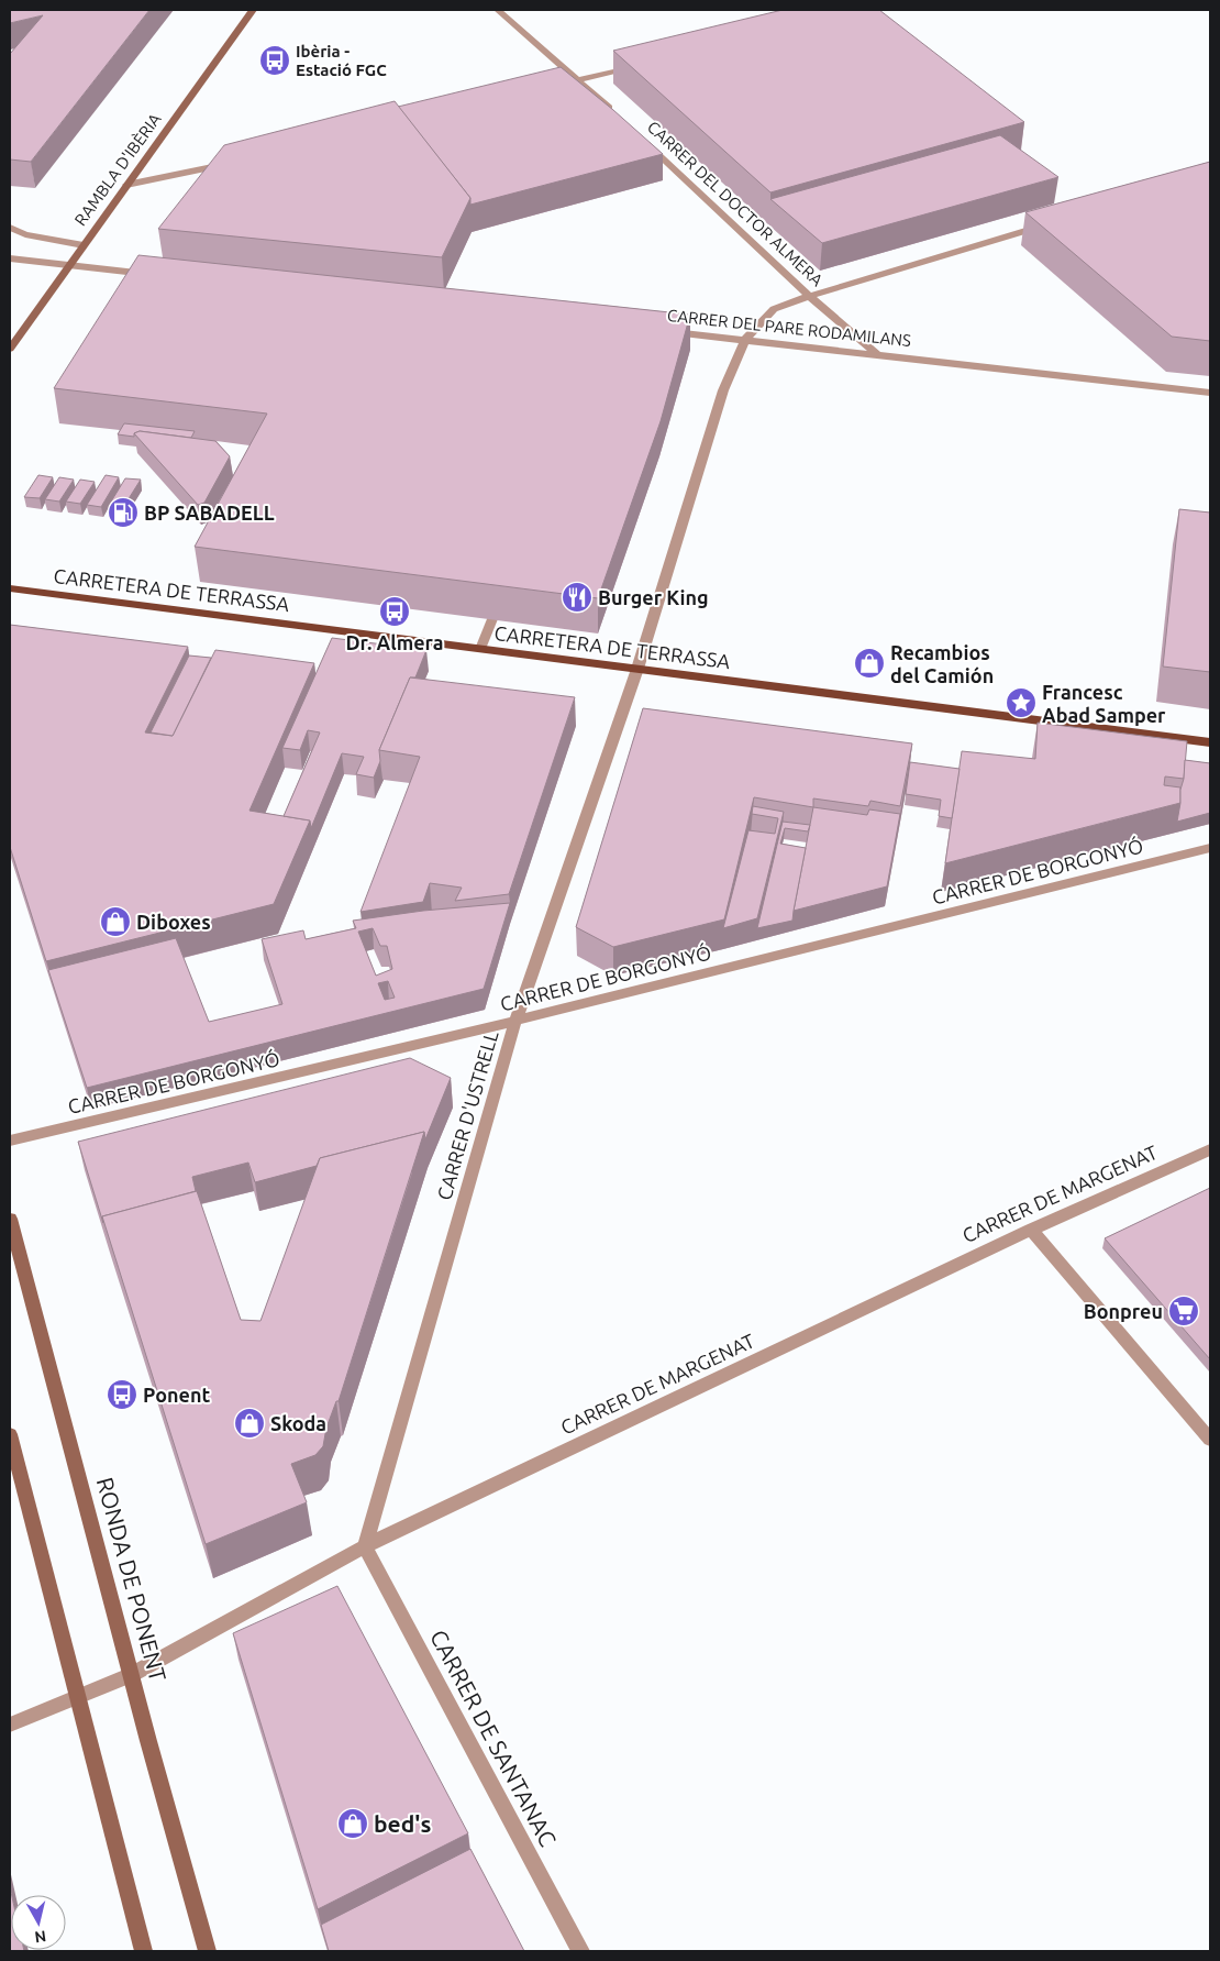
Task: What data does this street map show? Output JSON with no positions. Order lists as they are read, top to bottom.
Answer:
{
  "streets": {
    "main road": ["RAMBLA D'IBÈRIA", "CARRETERA DE TERRASSA", "RONDA DE PONENT"],
    "street": [
      "CARRER DEL DOCTOR ALMERA",
      "CARRER DEL PARE RODAMILANS",
      "CARRER DE BORGONYÓ",
      "CARRER D'USTRELL",
      "CARRER DE MARGENAT",
      "CARRER DE SANTANAC"
    ]
  },
  "crossings": [
    ["CARRER DEL DOCTOR ALMERA", "CARRER DEL PARE RODAMILANS"],
    ["CARRETERA DE TERRASSA", "CARRER D'USTRELL"],
    ["CARRER DE BORGONYÓ", "CARRER D'USTRELL"],
    ["CARRER D'USTRELL", "CARRER DE MARGENAT"],
    ["CARRER D'USTRELL", "CARRER DE SANTANAC"],
    ["CARRER DE MARGENAT", "RONDA DE PONENT"],
    ["CARRER DE MARGENAT", "CARRER DE SANTANAC"]
  ],
  "places": {
    "bus stop": ["Ibèria - Estació FGC", "Dr. Almera", "Ponent"],
    "fuel station": ["BP SABADELL"],
    "restaurant": ["Burger King"],
    "shop": [
      "Recambios del Camión",
      "Diboxes",
      "Skoda",
      "bed's"
    ],
    "place": ["Francesc Abad Samper"],
    "supermarket": ["Bonpreu"]
  },
  "north": "bottom"
}
